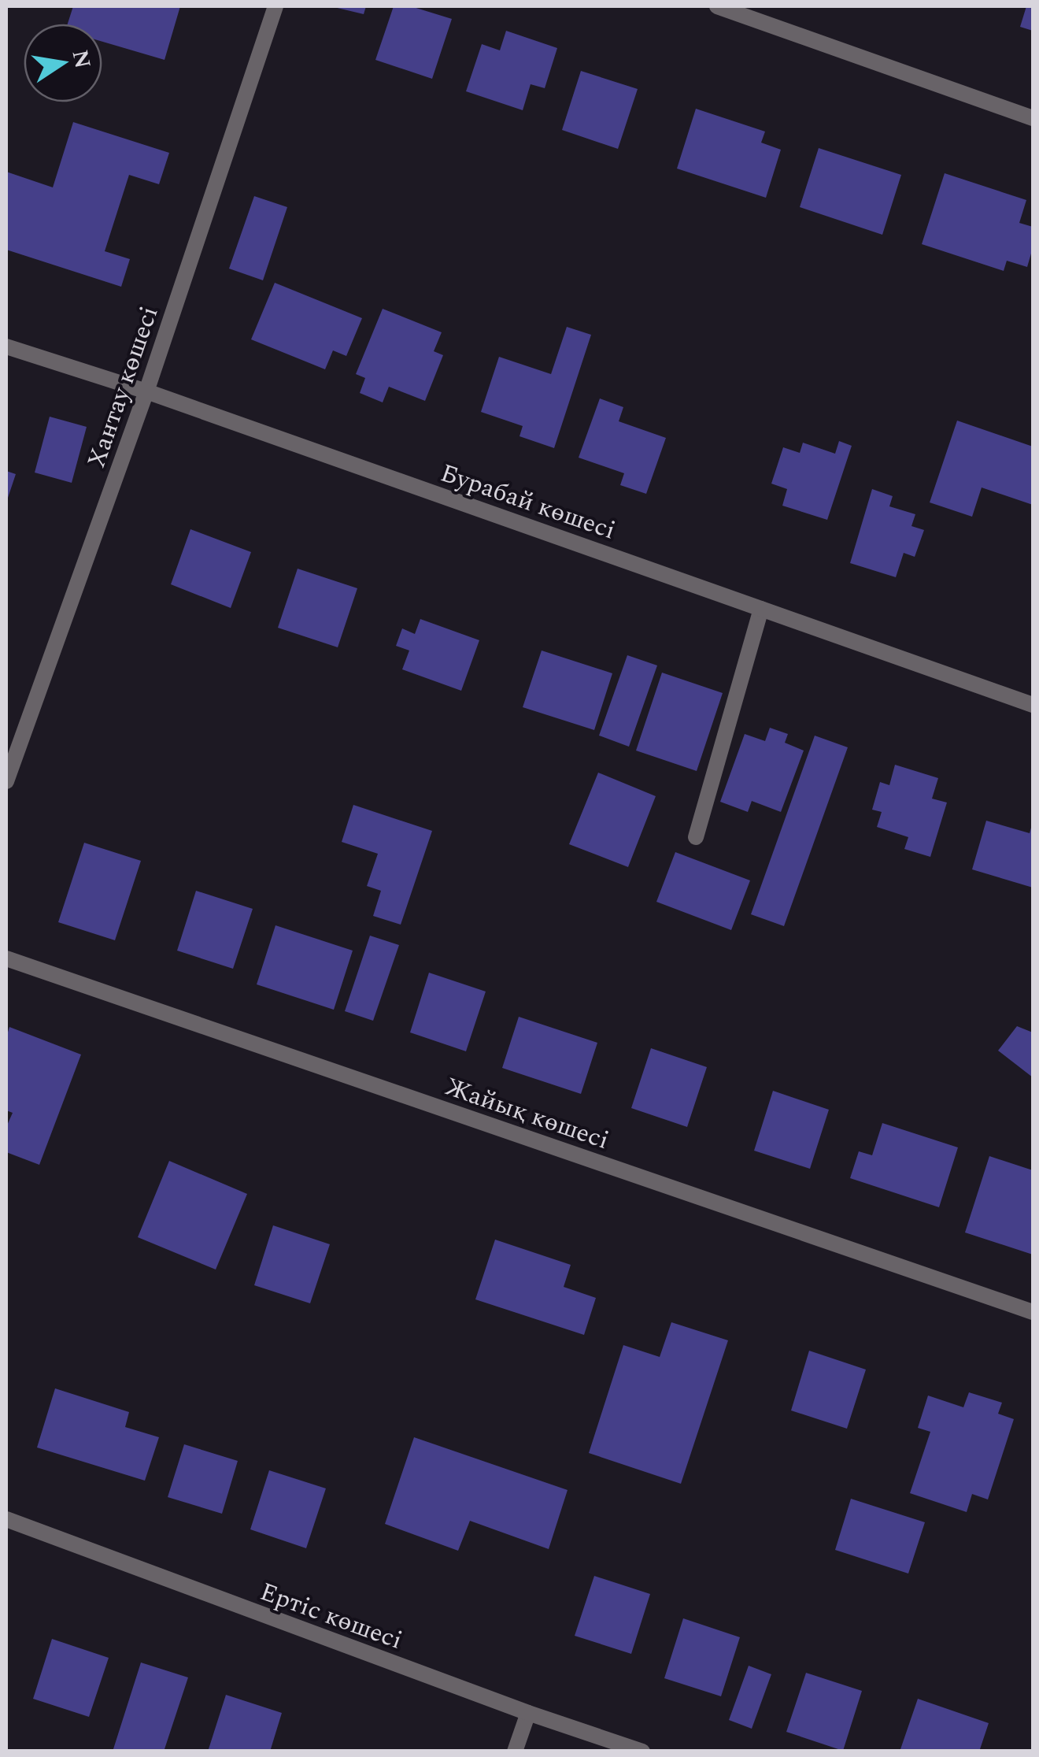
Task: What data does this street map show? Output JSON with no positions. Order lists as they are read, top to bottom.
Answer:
{
  "streets": {
    "street": [
      "Хантау көшесі",
      "Бурабай көшесі",
      "Жайық көшесі",
      "Ертіс көшесі"
    ]
  },
  "crossings": [
    ["Хантау көшесі", "Бурабай көшесі"]
  ],
  "north": "right"
}
